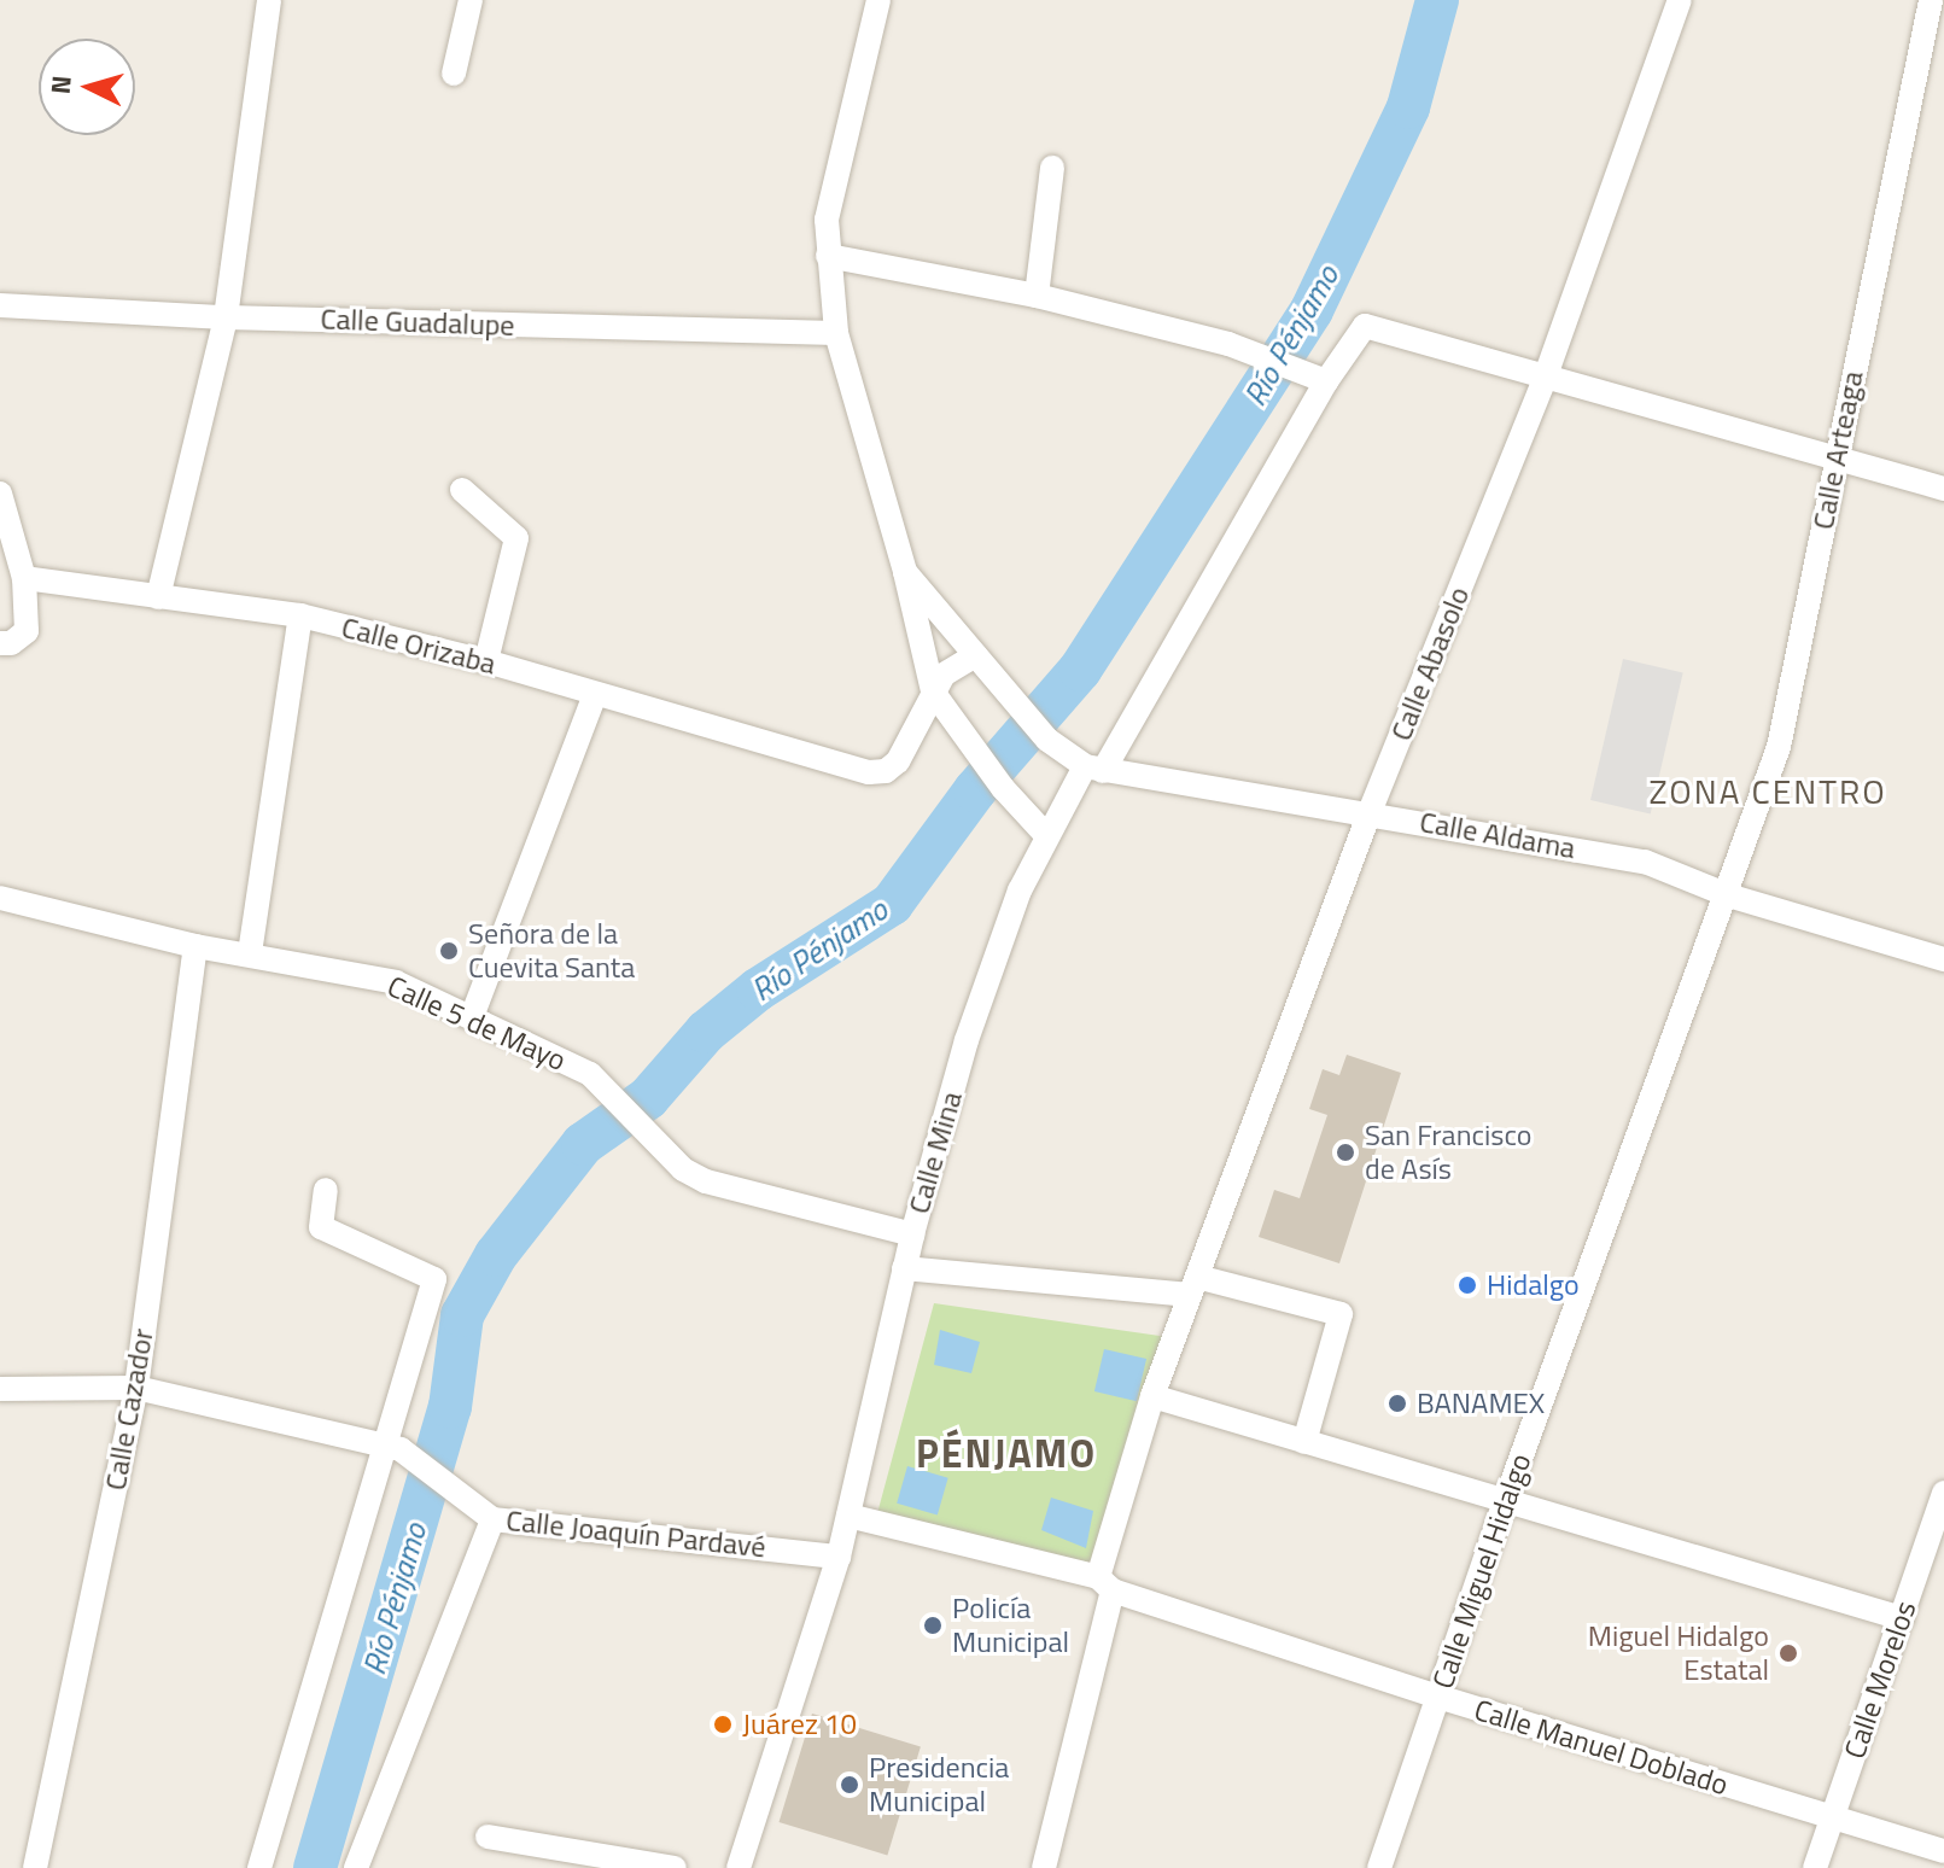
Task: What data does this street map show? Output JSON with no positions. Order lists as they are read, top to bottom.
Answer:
{
  "streets": {
    "street": [
      "Calle Guadalupe",
      "Calle Arteaga",
      "Calle Orizaba",
      "Calle Abasolo",
      "Calle Aldama",
      "Calle 5 de Mayo",
      "Calle Mina",
      "Calle Cazador",
      "Calle Joaquín Pardavé",
      "Calle Miguel Hidalgo",
      "Calle Morelos",
      "Calle Manuel Doblado"
    ]
  },
  "crossings": [
    ["Calle Arteaga", "Calle Aldama"],
    ["Calle Arteaga", "Calle Miguel Hidalgo"],
    ["Calle Abasolo", "Calle Aldama"],
    ["Calle Abasolo", "Calle Mina"],
    ["Calle Abasolo", "Calle Manuel Doblado"],
    ["Calle Aldama", "Calle Mina"],
    ["Calle Aldama", "Calle Miguel Hidalgo"],
    ["Calle 5 de Mayo", "Calle Mina"],
    ["Calle 5 de Mayo", "Calle Cazador"],
    ["Calle Mina", "Calle Joaquín Pardavé"],
    ["Calle Mina", "Calle Manuel Doblado"],
    ["Calle Cazador", "Calle Joaquín Pardavé"],
    ["Calle Miguel Hidalgo", "Calle Manuel Doblado"],
    ["Calle Morelos", "Calle Manuel Doblado"]
  ],
  "districts": ["ZONA CENTRO", "PÉNJAMO"],
  "water": ["Río Pénjamo"],
  "places": [
    "Señora de la Cuevita Santa",
    "San Francisco de Asís",
    "Hidalgo",
    "BANAMEX",
    "Policía Municipal",
    "Miguel Hidalgo Estatal",
    "Juárez 10",
    "Presidencia Municipal"
  ],
  "north": "left"
}
